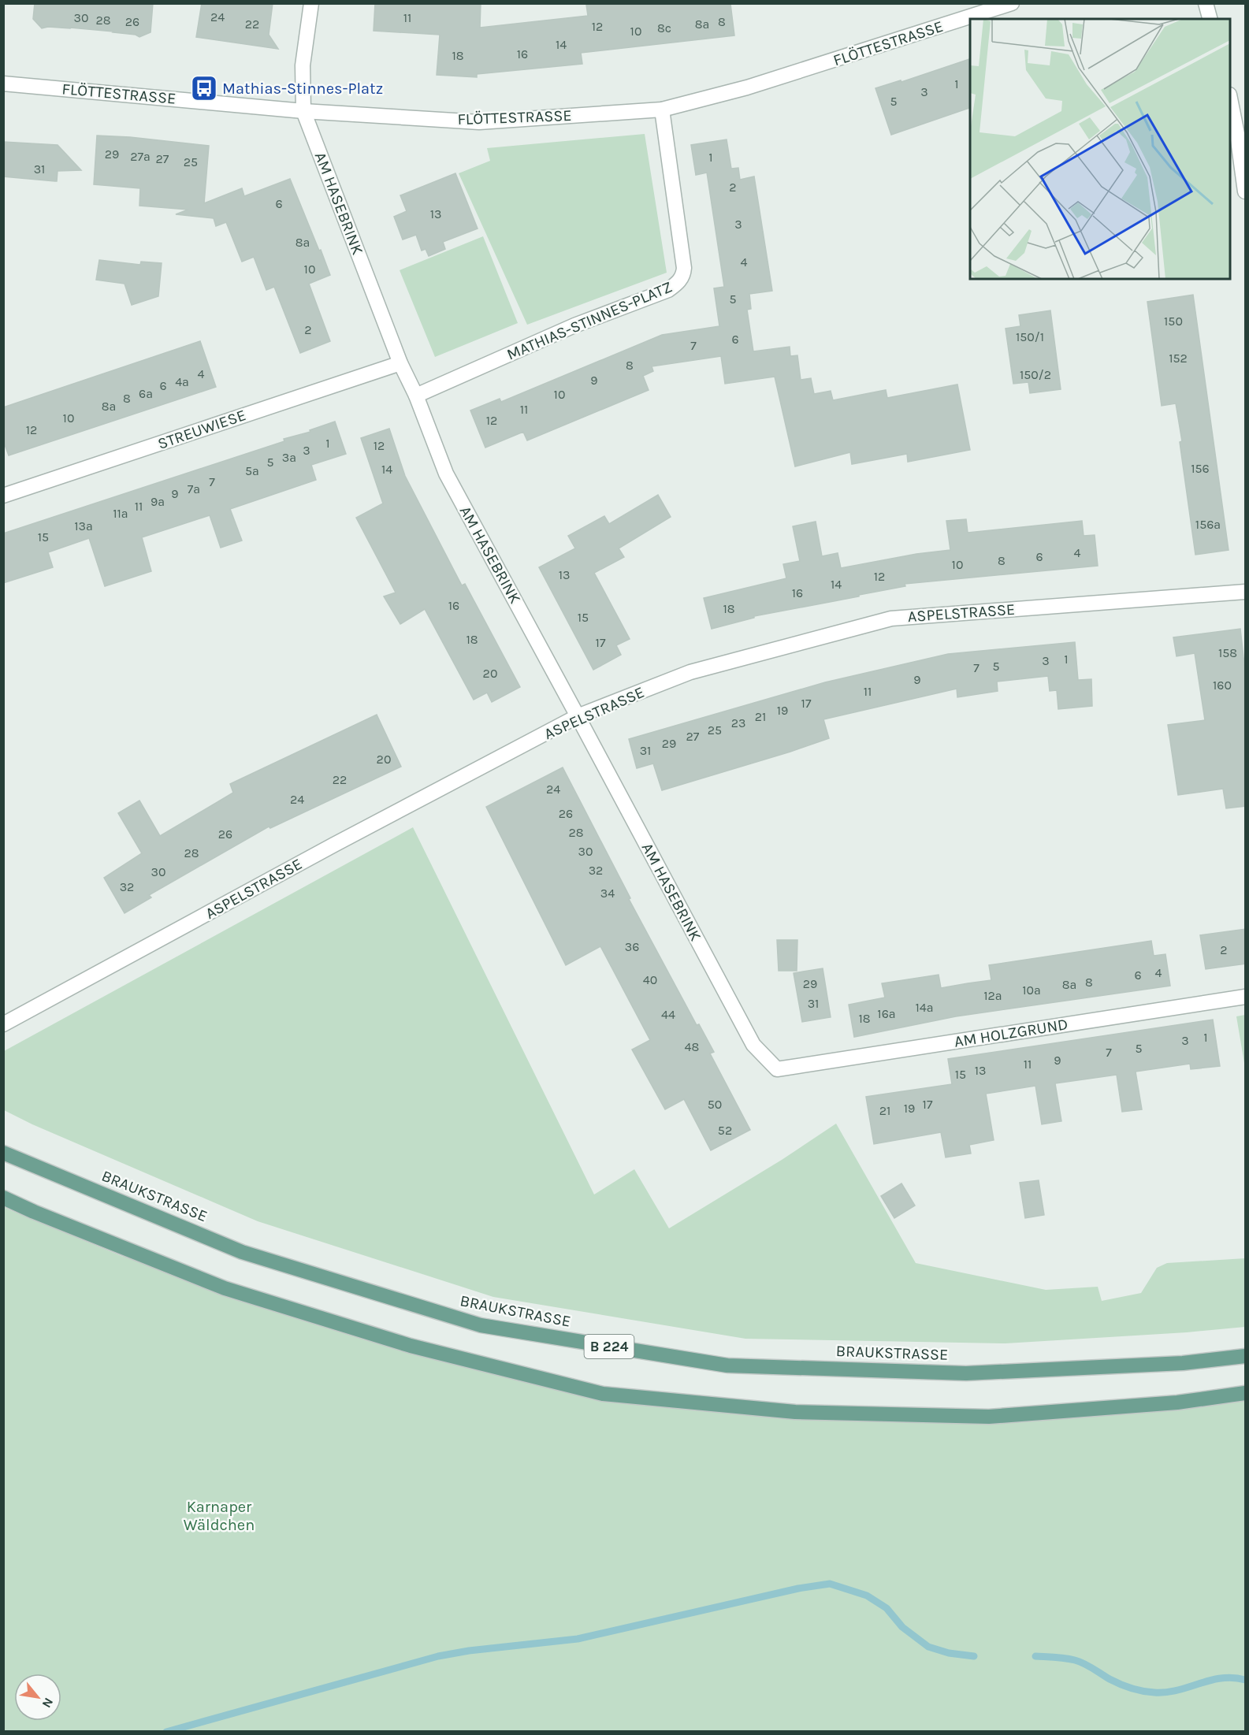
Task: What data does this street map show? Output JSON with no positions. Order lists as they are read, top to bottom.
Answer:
{
  "streets": {
    "main road": ["BRAUKSTRASSE", "B 224"],
    "street": [
      "FLÖTTESTRASSE",
      "AM HASEBRINK",
      "MATHIAS-STINNES-PLATZ",
      "STREUWIESE",
      "ASPELSTRASSE",
      "AM HOLZGRUND"
    ]
  },
  "crossings": [
    ["FLÖTTESTRASSE", "AM HASEBRINK"],
    ["FLÖTTESTRASSE", "MATHIAS-STINNES-PLATZ"],
    ["AM HASEBRINK", "MATHIAS-STINNES-PLATZ"],
    ["AM HASEBRINK", "STREUWIESE"],
    ["AM HASEBRINK", "ASPELSTRASSE"],
    ["AM HASEBRINK", "AM HOLZGRUND"]
  ],
  "parks": ["Karnaper Wäldchen"],
  "places": {
    "bus stop": ["Mathias-Stinnes-Platz"]
  },
  "house_numbers": [
    "24",
    "30",
    "11",
    "28",
    "26",
    "8",
    "22",
    "8a",
    "12",
    "8c",
    "10",
    "14",
    "16",
    "18",
    "1",
    "3",
    "5",
    "29",
    "27a",
    "1",
    "27",
    "25",
    "31",
    "2",
    "6",
    "13",
    "3",
    "8a",
    "4",
    "10",
    "5",
    "150",
    "2",
    "150/1",
    "6",
    "7",
    "152",
    "8",
    "4",
    "150/2",
    "9",
    "4a",
    "6",
    "6a",
    "10",
    "8",
    "8a",
    "11",
    "10",
    "12",
    "12",
    "1",
    "12",
    "3",
    "3a",
    "5",
    "156",
    "14",
    "5a",
    "7",
    "7a",
    "9",
    "9a",
    "11",
    "11a",
    "156a",
    "13a",
    "15",
    "4",
    "6",
    "8",
    "10",
    "13",
    "12",
    "14",
    "16",
    "16",
    "18",
    "15",
    "18",
    "17",
    "158",
    "1",
    "3",
    "5",
    "7",
    "20",
    "9",
    "160",
    "11",
    "17",
    "19",
    "21",
    "23",
    "25",
    "27",
    "29",
    "31",
    "20",
    "22",
    "24",
    "24",
    "26",
    "28",
    "26",
    "30",
    "28",
    "32",
    "30",
    "32",
    "34",
    "36",
    "2",
    "4",
    "6",
    "40",
    "8",
    "29",
    "8a",
    "10a",
    "12a",
    "31",
    "14a",
    "16a",
    "44",
    "18",
    "1",
    "3",
    "48",
    "5",
    "7",
    "9",
    "11",
    "13",
    "15",
    "50",
    "17",
    "19",
    "21",
    "52"
  ],
  "north": "bottom right"
}
